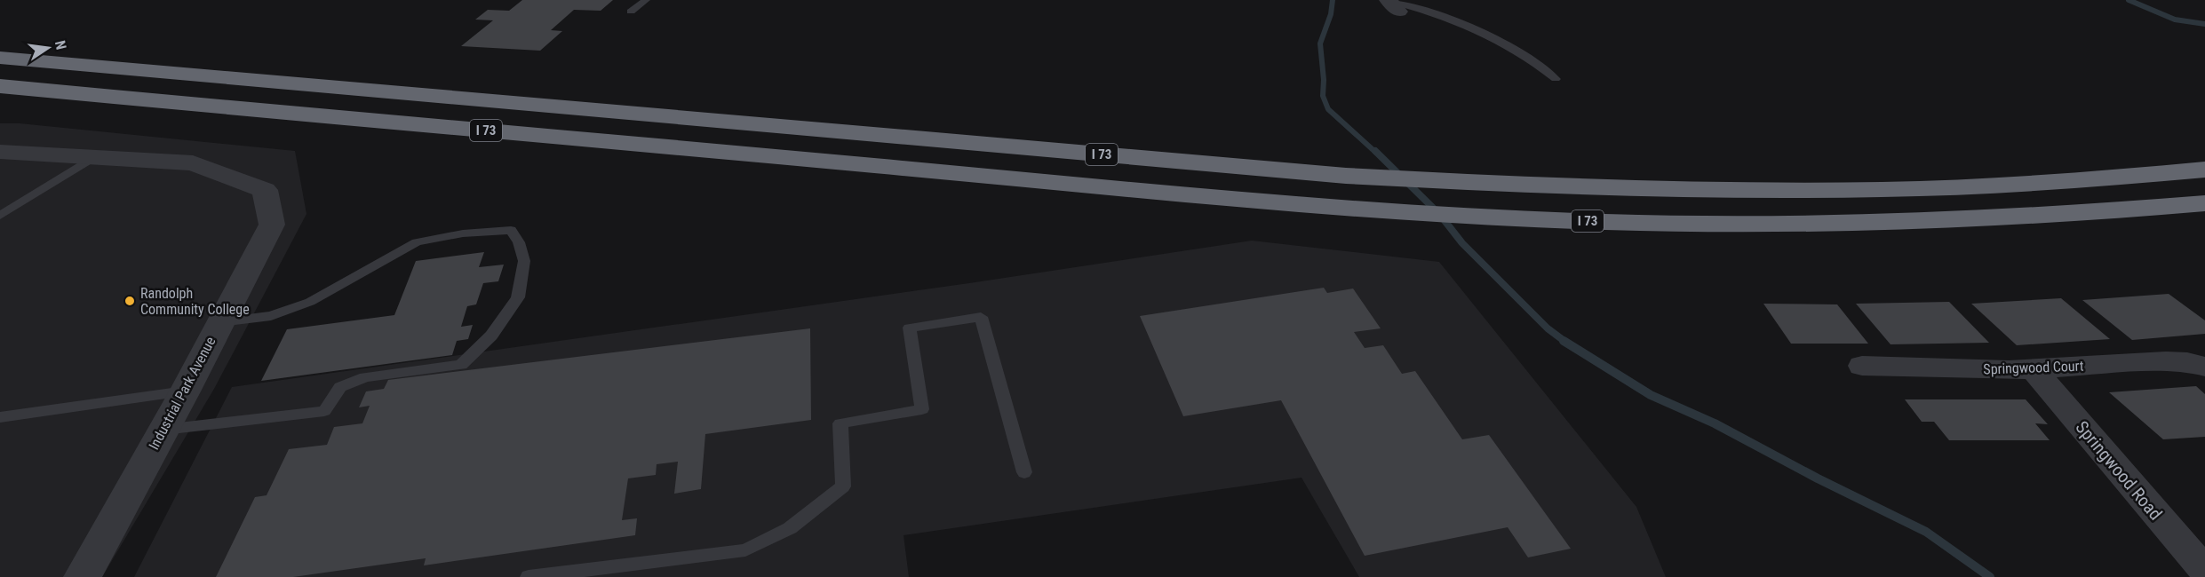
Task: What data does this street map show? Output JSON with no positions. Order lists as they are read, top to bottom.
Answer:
{
  "streets": {
    "highway": ["I 73"],
    "street": ["Springwood Court", "Industrial Park Avenue", "Springwood Road"]
  },
  "crossings": [
    ["Springwood Court", "Springwood Road"]
  ],
  "places": ["Randolph Community College"],
  "north": "right"
}
